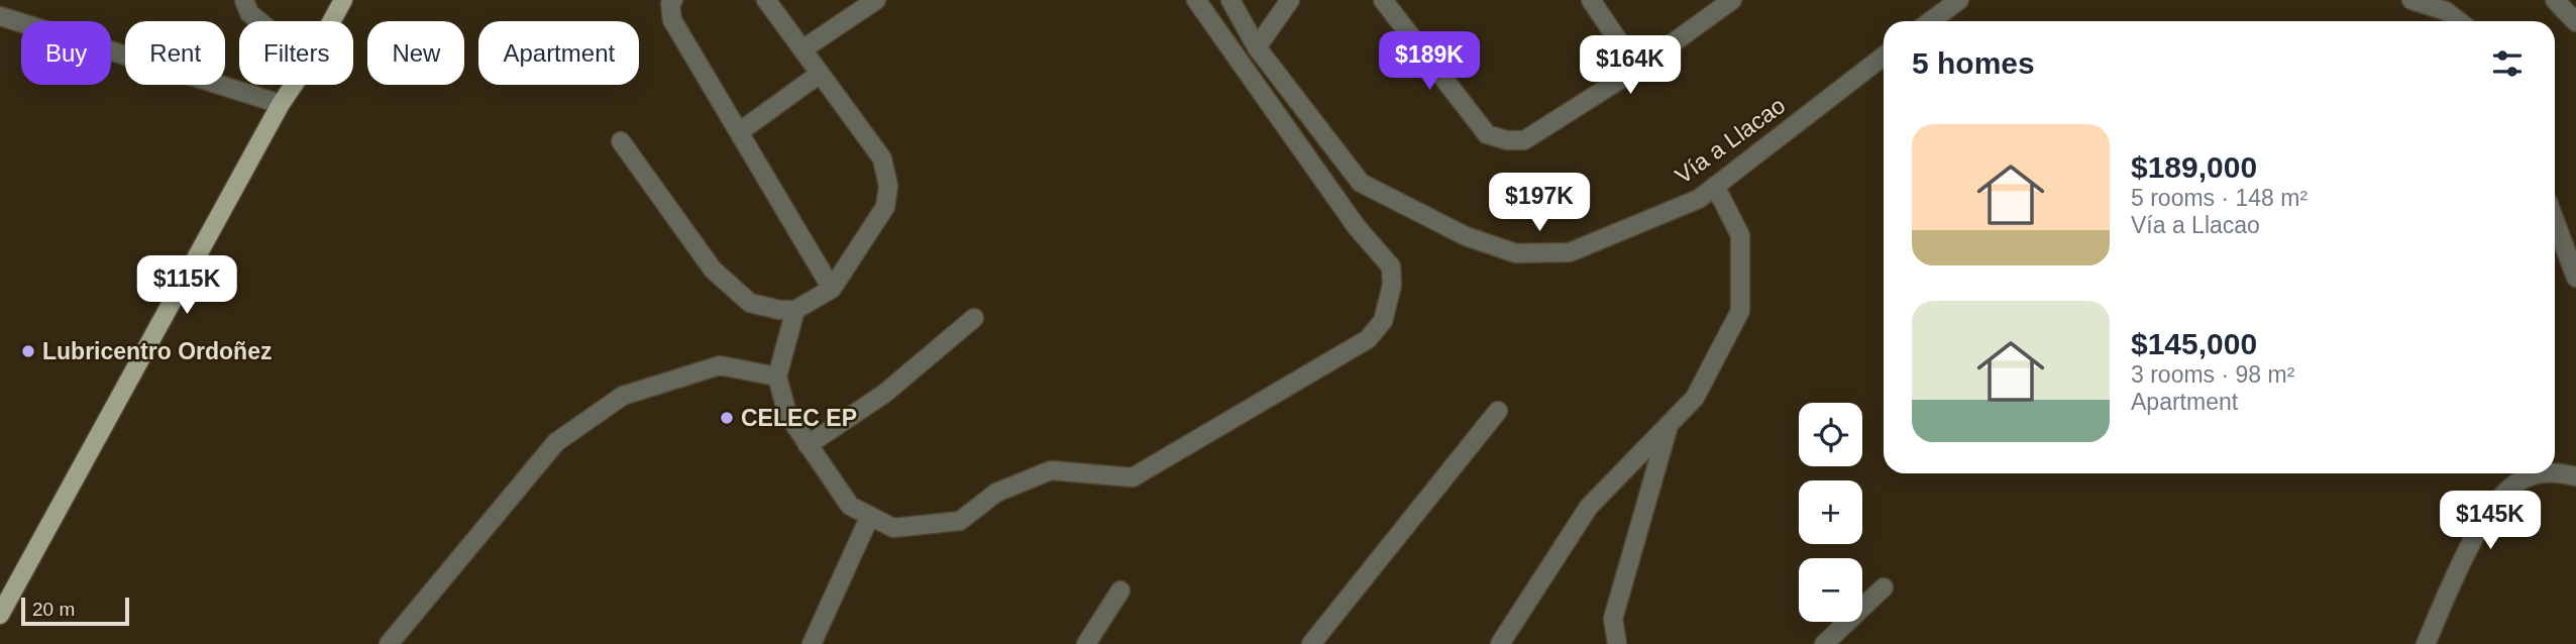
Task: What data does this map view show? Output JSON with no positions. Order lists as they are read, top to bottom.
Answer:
{
  "streets": {
    "street": ["Vía a Llacao"]
  },
  "places": ["Lubricentro Ordoñez", "CELEC EP"],
  "scale_bar": "20 m",
  "page": {
    "chip": [
      "Buy",
      "Rent",
      "Filters",
      "New",
      "Apartment"
    ],
    "heading": "5 homes",
    "price": [
      "$189K",
      "$164K",
      "$197K",
      "$115K",
      "$145K"
    ],
    "list": [
      {
        "name": "$189,000",
        "note": "5 rooms · 148 m² · Vía a Llacao"
      },
      {
        "name": "$145,000",
        "note": "3 rooms · 98 m² · Apartment"
      }
    ],
    "map_buttons": ["+", "−"],
    "scale": "20 m"
  }
}
